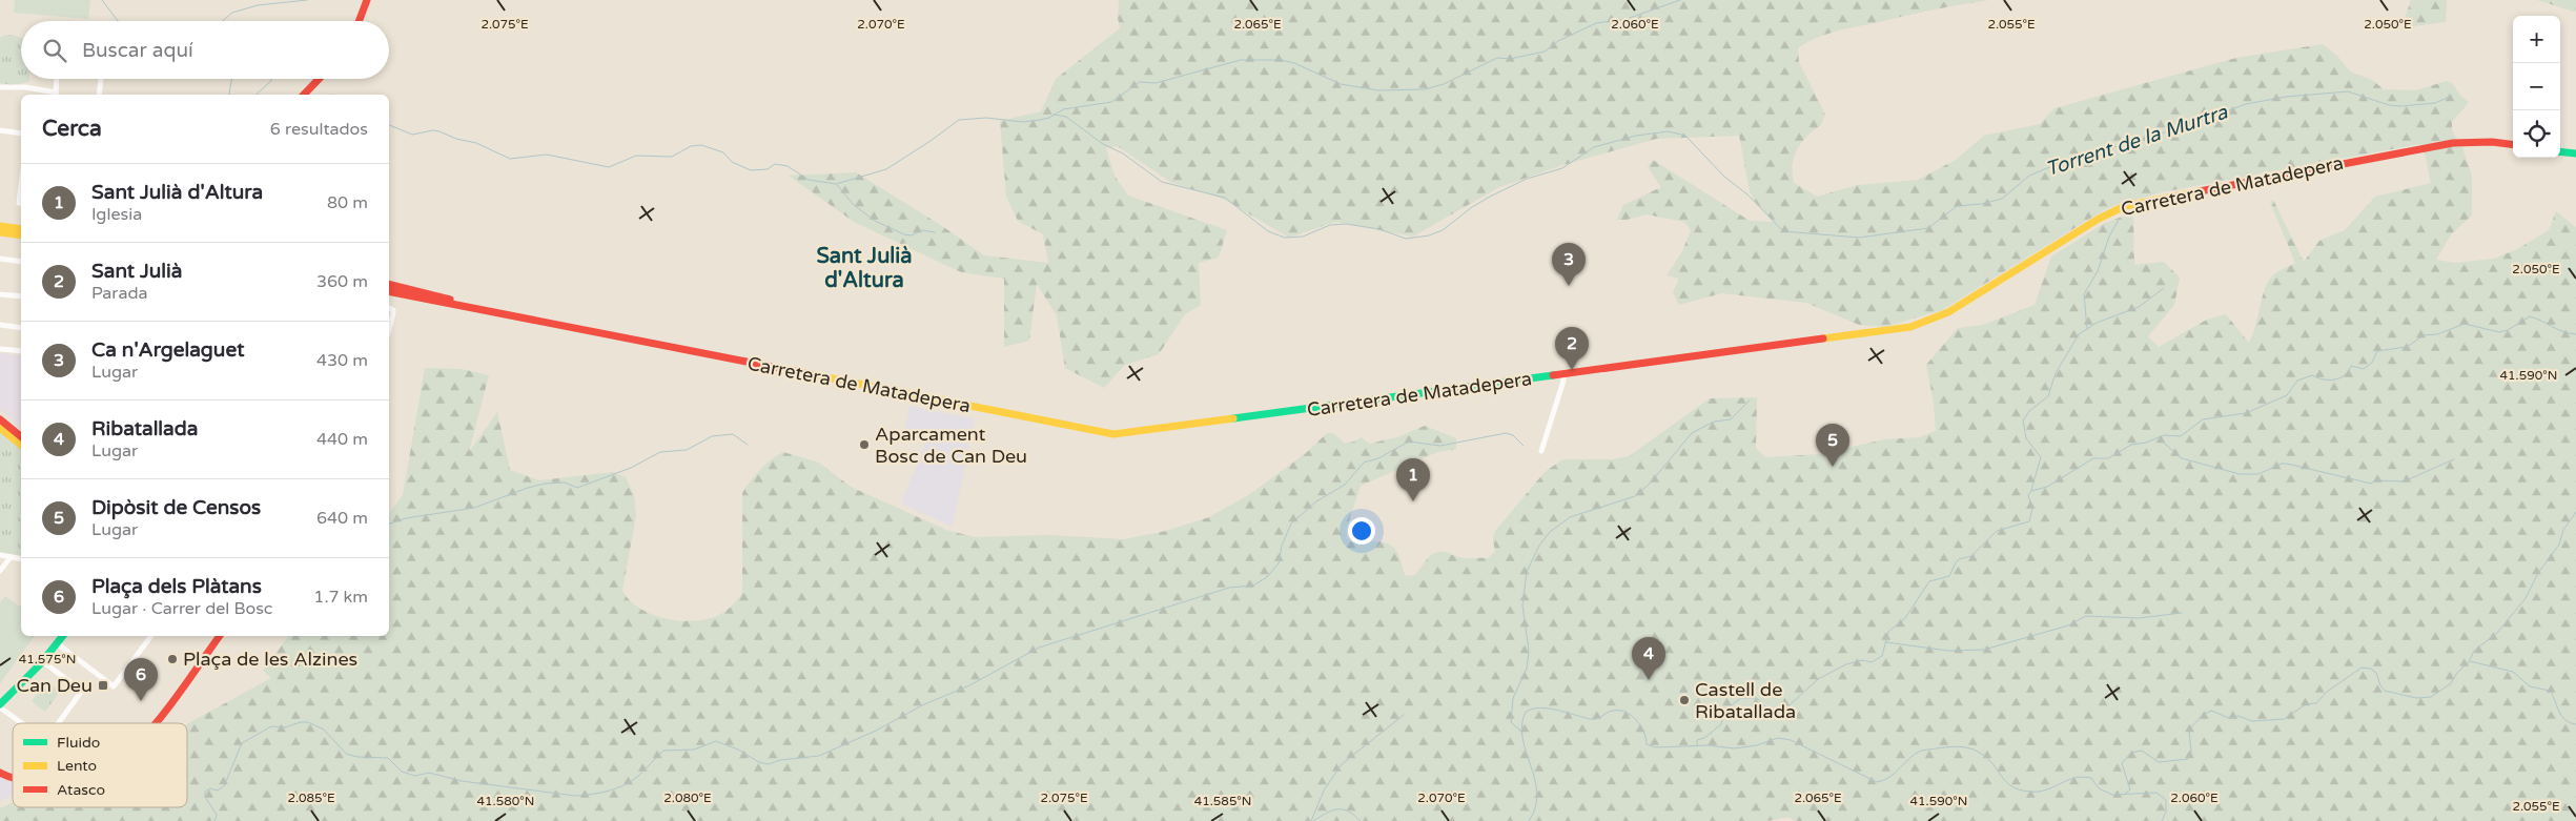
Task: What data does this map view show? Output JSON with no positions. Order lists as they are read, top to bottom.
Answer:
{
  "streets": {
    "main road": ["Carretera de Matadepera"]
  },
  "districts": ["Sant Julià d'Altura"],
  "water": ["Torrent de la Murtra"],
  "places": {
    "other": ["Aparcament Bosc de Can Deu", "Plaça de les Alzines", "Castell de Ribatallada"],
    "transit": ["Can Deu"]
  },
  "legend": ["Fluido", "Lento", "Atasco"],
  "page": {
    "map_buttons": ["+", "−"],
    "search": "Buscar aquí",
    "heading": ["Cerca", "6 resultados"],
    "list": [
      {
        "mark": "1",
        "name": "Sant Julià d'Altura",
        "note": "Iglesia",
        "value": "80 m"
      },
      {
        "mark": "2",
        "name": "Sant Julià",
        "note": "Parada",
        "value": "360 m"
      },
      {
        "mark": "3",
        "name": "Ca n'Argelaguet",
        "note": "Lugar",
        "value": "430 m"
      },
      {
        "mark": "4",
        "name": "Ribatallada",
        "note": "Lugar",
        "value": "440 m"
      },
      {
        "mark": "5",
        "name": "Dipòsit de Censos",
        "note": "Lugar",
        "value": "640 m"
      },
      {
        "mark": "6",
        "name": "Plaça dels Plàtans",
        "note": "Lugar · Carrer del Bosc",
        "value": "1.7 km"
      }
    ],
    "pins": [
      "3",
      "2",
      "5",
      "1",
      "4",
      "6"
    ]
  },
  "coordinates": [
    "2.075°E",
    "2.070°E",
    "2.065°E",
    "2.060°E",
    "2.055°E",
    "2.050°E",
    "41.590°N",
    "41.575°N",
    "2.085°E",
    "2.080°E",
    "41.580°N",
    "41.585°N"
  ]
}
